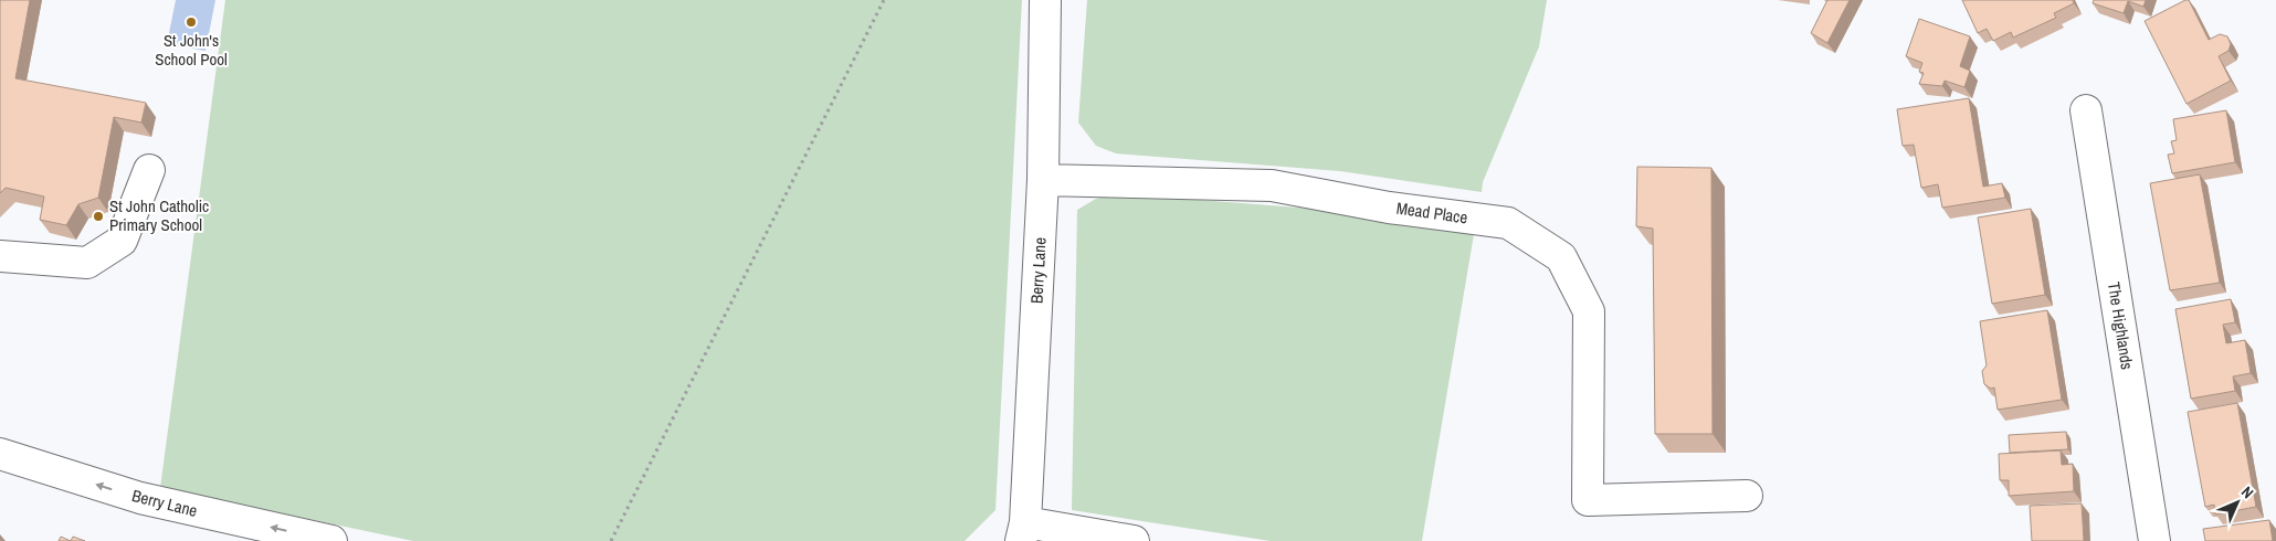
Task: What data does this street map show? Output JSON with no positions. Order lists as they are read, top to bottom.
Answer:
{
  "streets": {
    "street": ["Mead Place", "Berry Lane", "The Highlands"]
  },
  "crossings": [
    ["Mead Place", "Berry Lane"]
  ],
  "one_way": ["Berry Lane"],
  "places": ["St John's School Pool", "St John Catholic Primary School"],
  "north": "top right"
}
